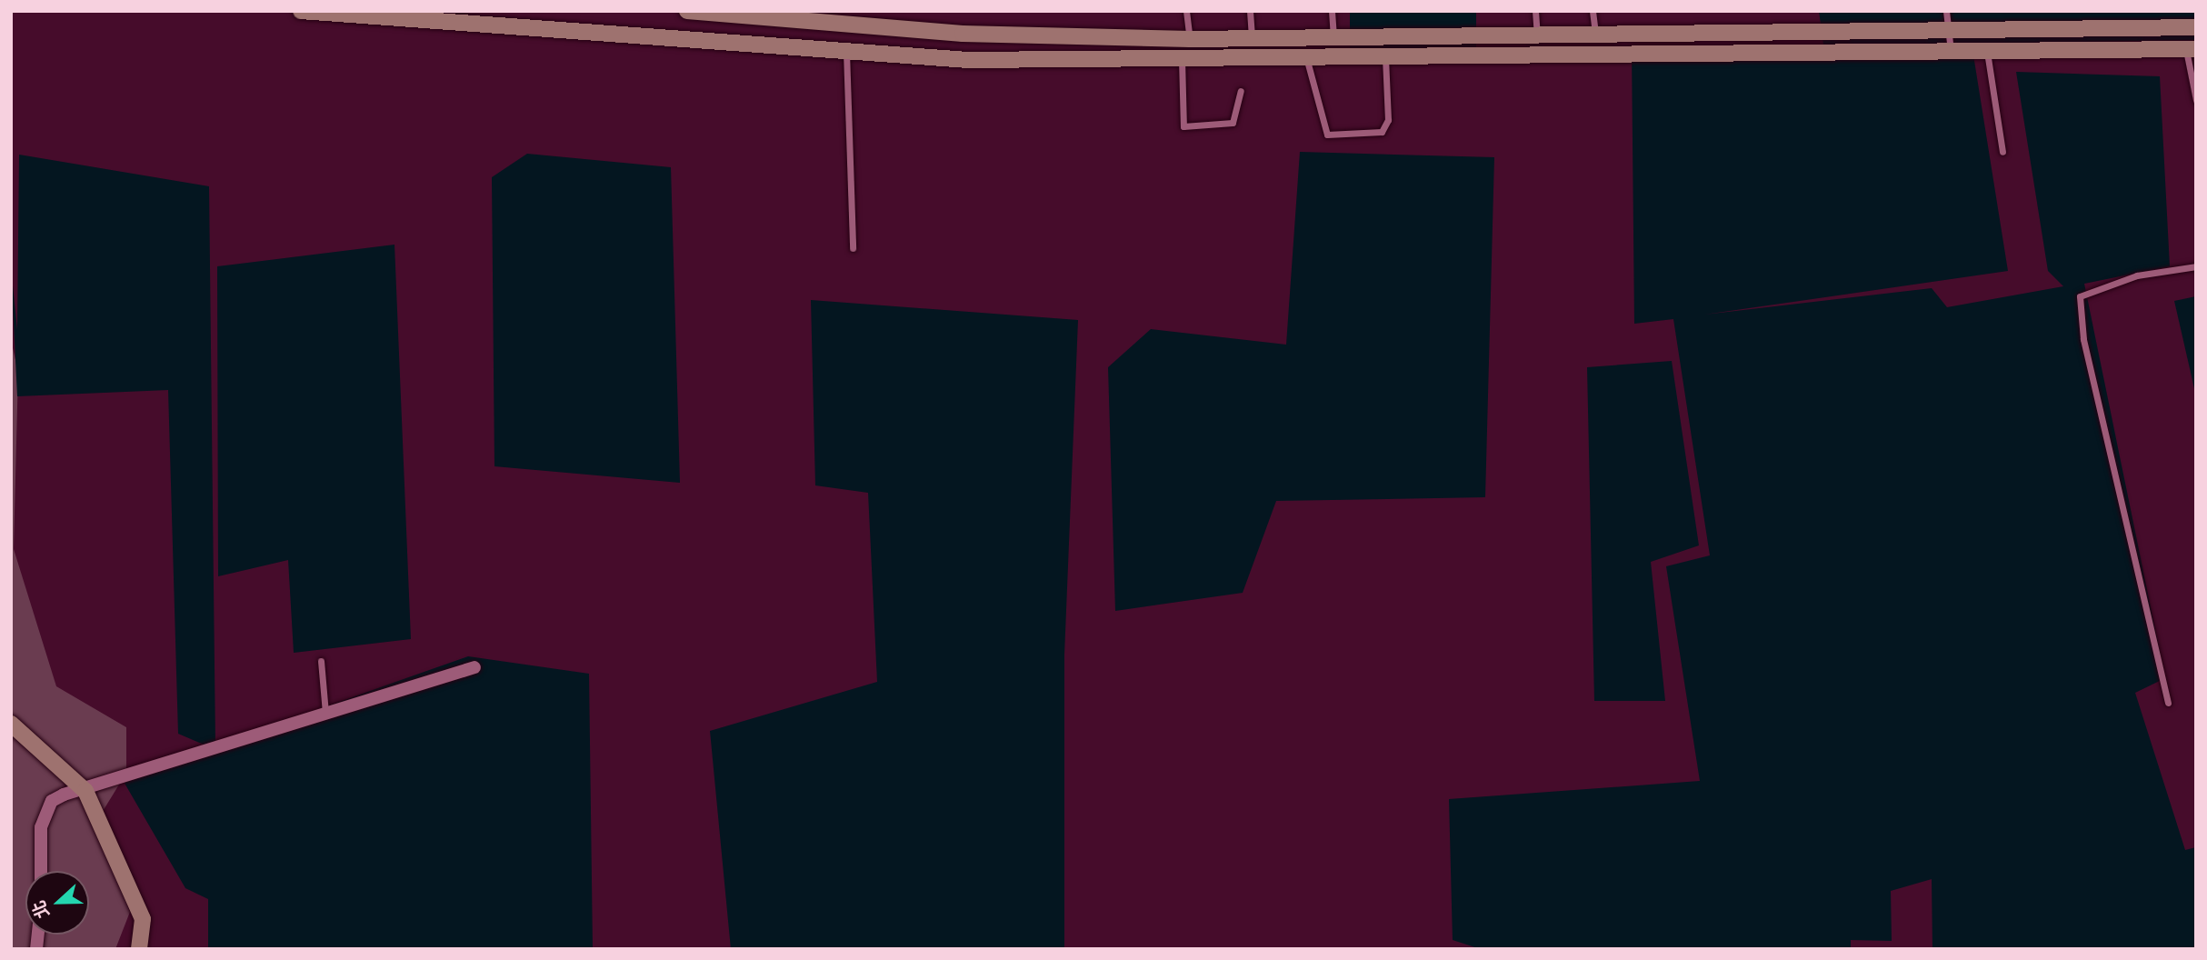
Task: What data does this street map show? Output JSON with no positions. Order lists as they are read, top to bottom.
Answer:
{
  "north": "left"
}
